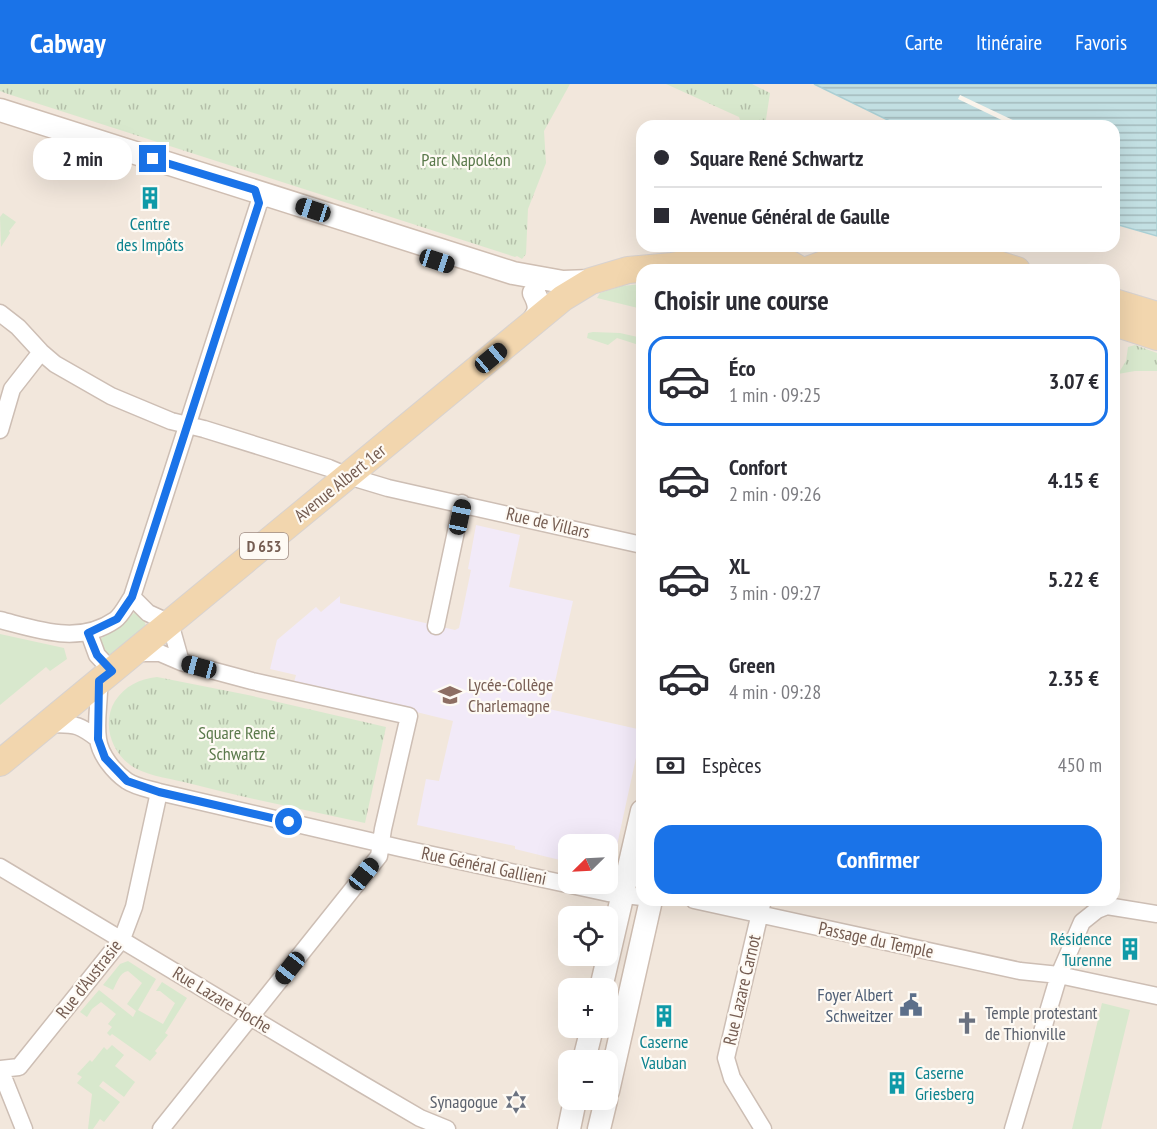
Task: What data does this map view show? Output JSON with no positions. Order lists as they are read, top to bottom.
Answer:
{
  "streets": {
    "main road": ["Avenue Albert 1er", "D 653"],
    "street": [
      "Rue de Villars",
      "Rue Général Gallieni",
      "Passage du Temple",
      "Rue d'Austrasie",
      "Rue Lazare Carnot",
      "Rue Lazare Hoche"
    ]
  },
  "crossings": [
    ["Avenue Albert 1er", "Rue de Villars"],
    ["Passage du Temple", "Rue Lazare Carnot"],
    ["Rue d'Austrasie", "Rue Lazare Hoche"]
  ],
  "parks": ["Parc Napoléon", "Square René Schwartz"],
  "places": {
    "building": [
      "Centre des Impôts",
      "Résidence Turenne",
      "Caserne Vauban",
      "Caserne Griesberg"
    ],
    "school or university": ["Lycée-Collège Charlemagne"],
    "public building": ["Foyer Albert Schweitzer"],
    "church": ["Temple protestant de Thionville"],
    "synagogue": ["Synagogue"]
  },
  "north": "bottom left",
  "page": {
    "header": "Cabway",
    "nav": ["Carte", "Itinéraire", "Favoris"],
    "banner": ["Square René Schwartz", "Avenue Général de Gaulle"],
    "bubble": "2 min",
    "heading": "Choisir une course",
    "list": [
      {
        "name": "Éco",
        "note": "1 min · 09:25",
        "value": "3.07 €"
      },
      {
        "name": "Confort",
        "note": "2 min · 09:26",
        "value": "4.15 €"
      },
      {
        "name": "XL",
        "note": "3 min · 09:27",
        "value": "5.22 €"
      },
      {
        "name": "Green",
        "note": "4 min · 09:28",
        "value": "2.35 €"
      }
    ],
    "pay": ["Espèces", "450 m"],
    "buttons": "Confirmer",
    "map_buttons": ["+", "−"]
  }
}
